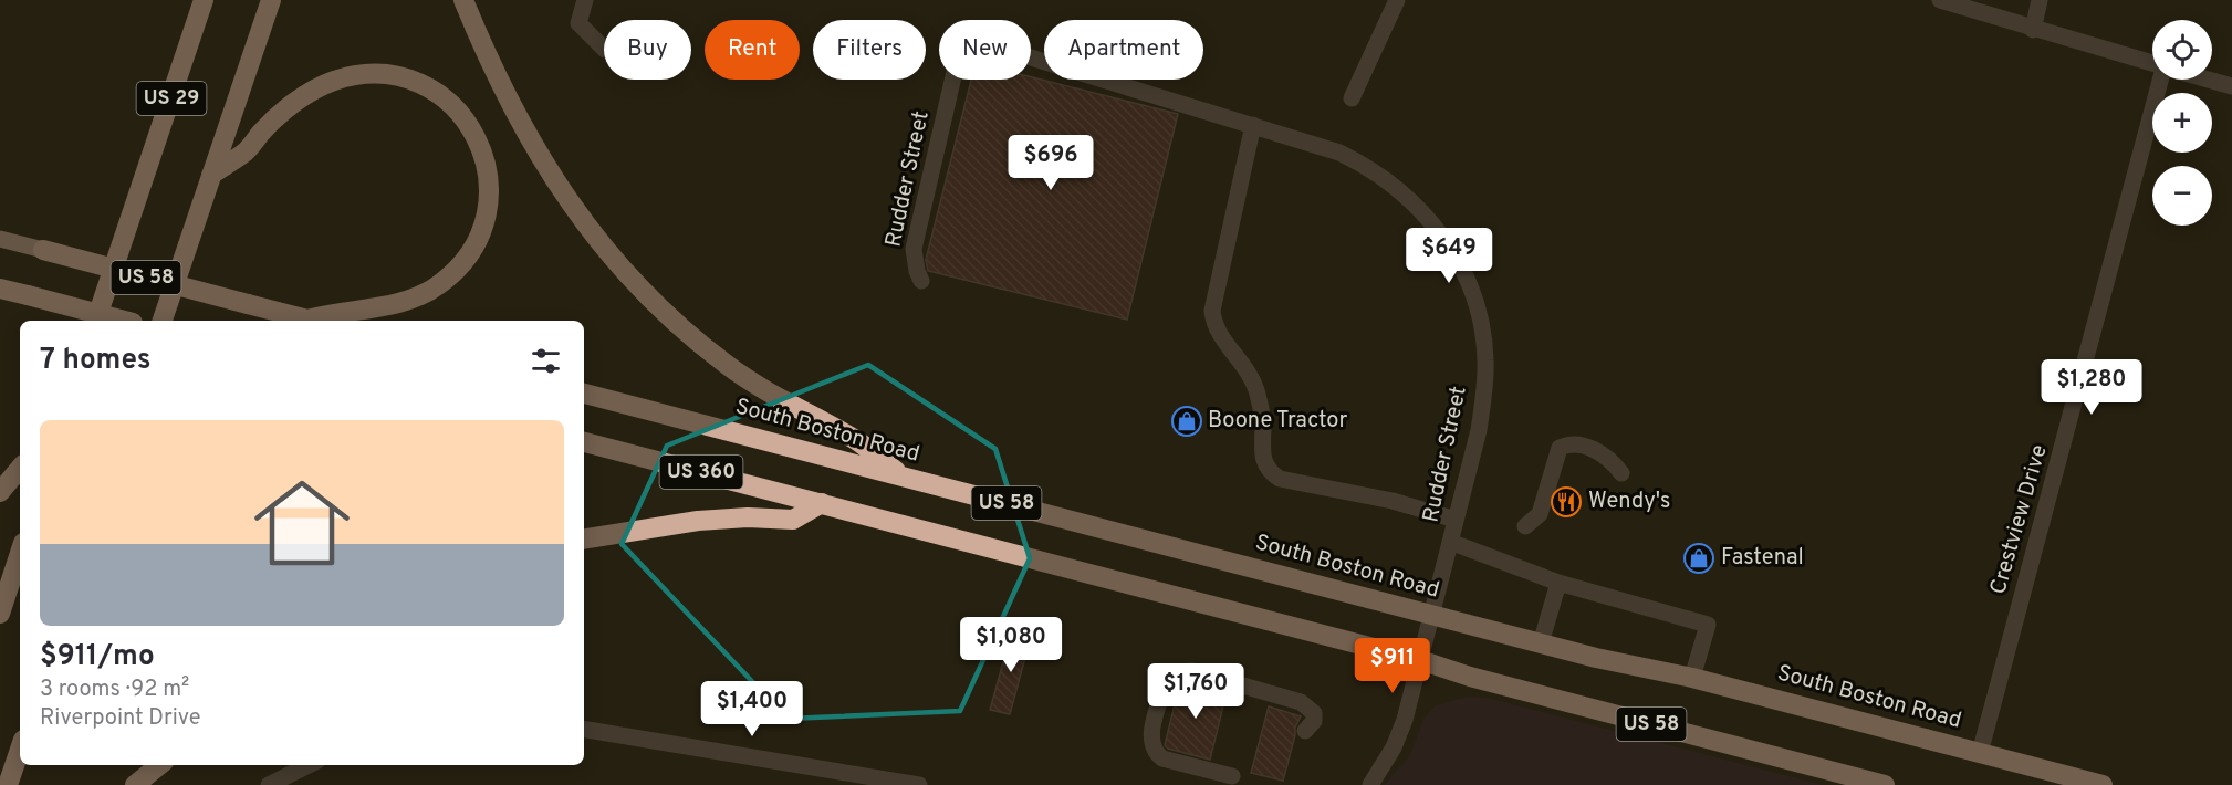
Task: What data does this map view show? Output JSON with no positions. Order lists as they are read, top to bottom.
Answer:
{
  "streets": {
    "highway": [
      "US 29",
      "US 58",
      "South Boston Road",
      "US 360"
    ],
    "street": ["Rudder Street", "Crestview Drive"]
  },
  "crossings": [
    ["Rudder Street", "US 58"],
    ["Rudder Street", "South Boston Road"],
    ["US 58", "US 360"],
    ["South Boston Road", "Crestview Drive"]
  ],
  "places": {
    "shop": ["Boone Tractor", "Fastenal"],
    "restaurant": ["Wendy's"]
  },
  "page": {
    "map_buttons": ["+", "−"],
    "chip": [
      "Buy",
      "Rent",
      "Filters",
      "New",
      "Apartment"
    ],
    "price": [
      "$696",
      "$649",
      "$1,280",
      "$1,080",
      "$911",
      "$1,760",
      "$1,400"
    ],
    "heading": "7 homes",
    "list": [
      {
        "name": "$911/mo",
        "note": "3 rooms · 92 m² · Riverpoint Drive"
      }
    ]
  }
}
